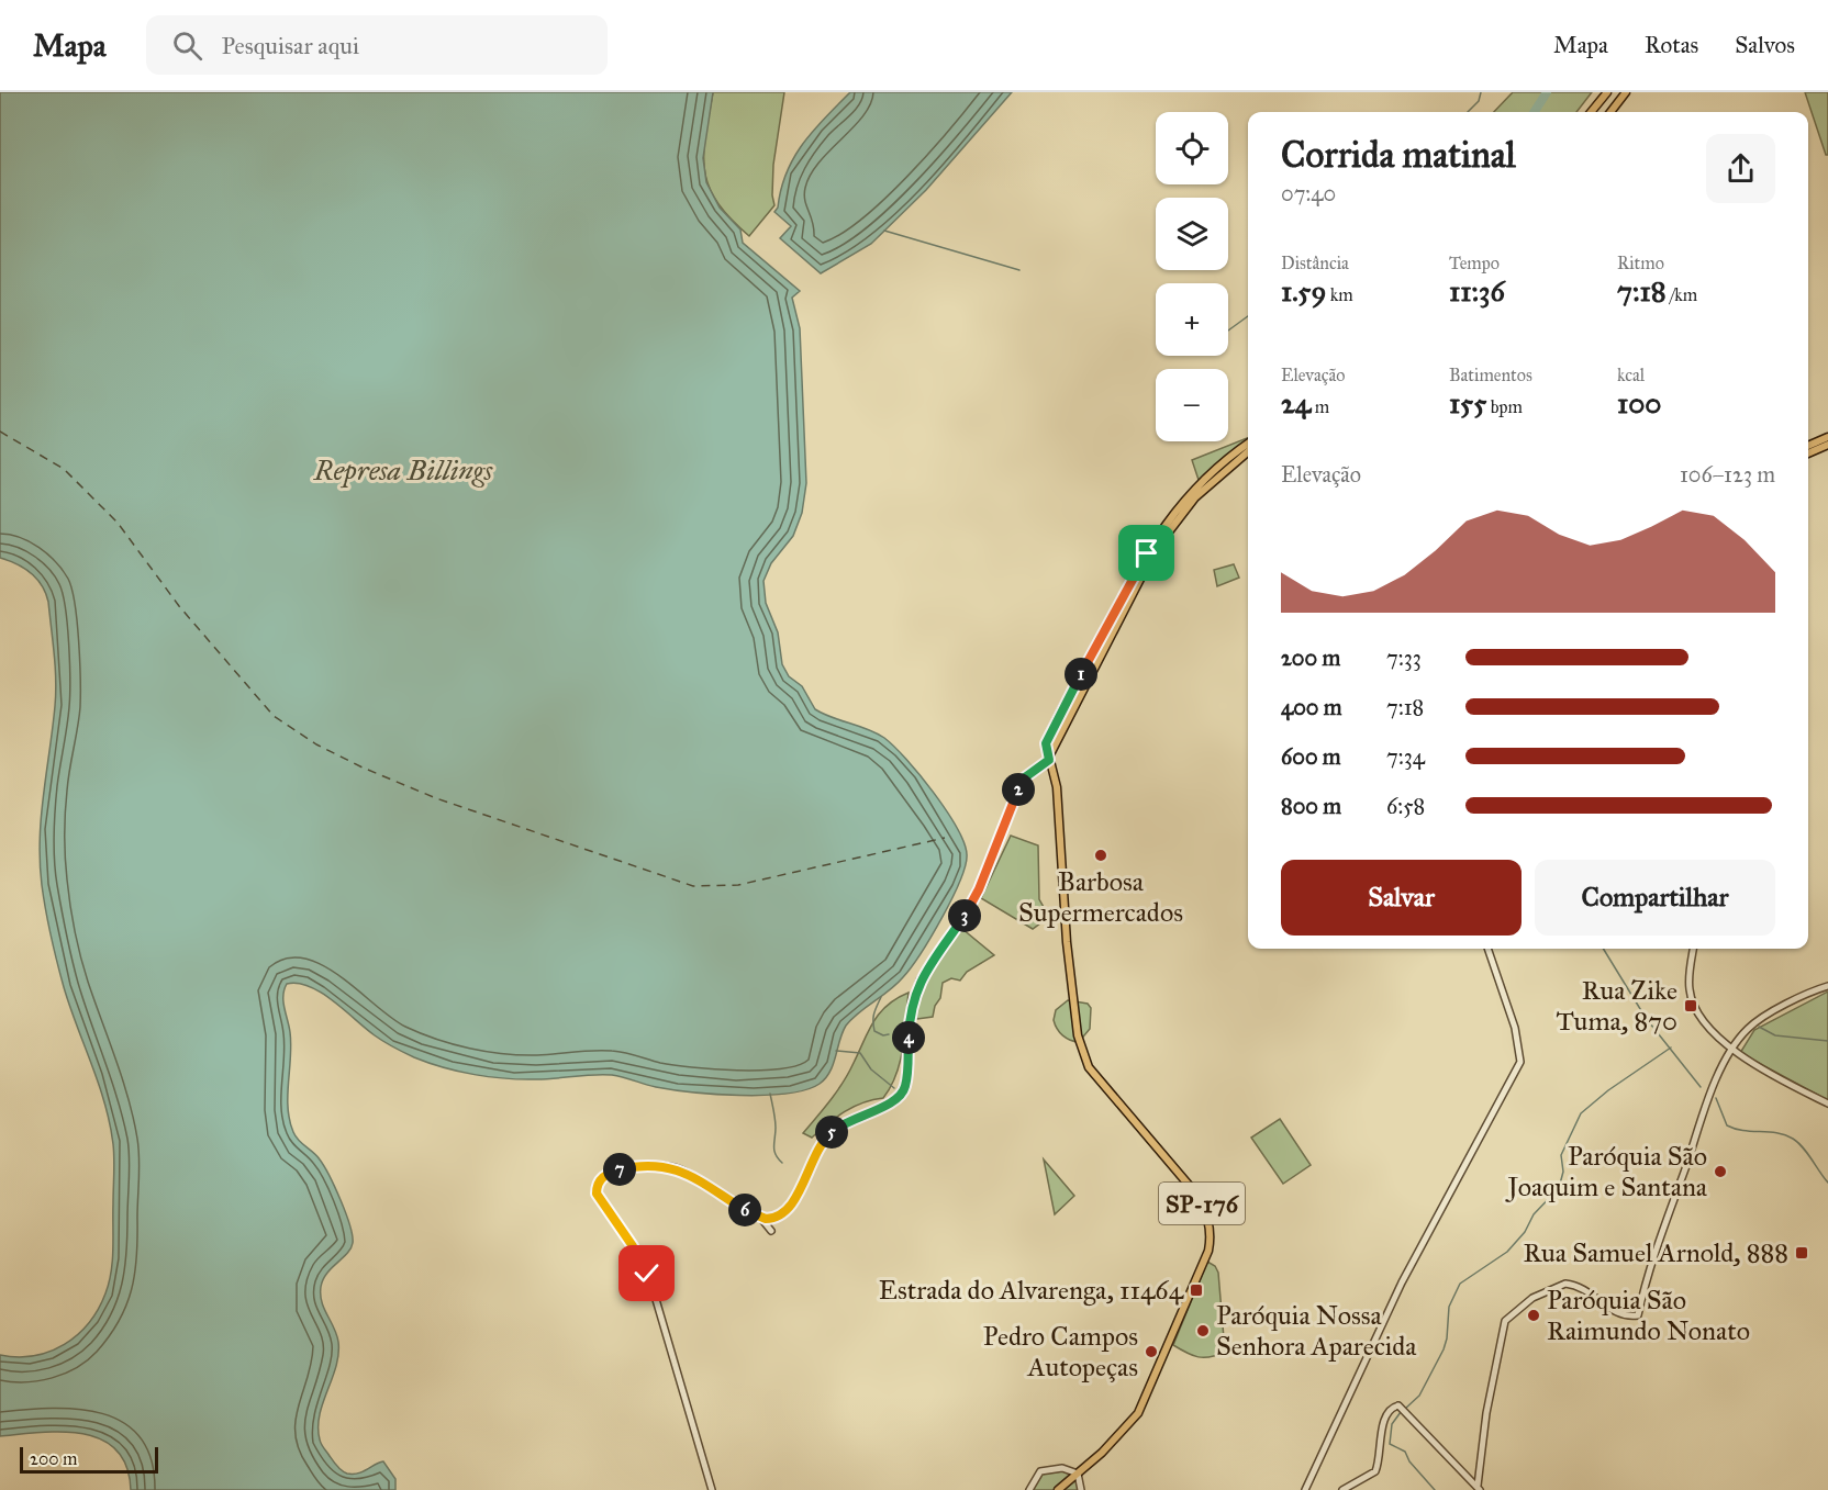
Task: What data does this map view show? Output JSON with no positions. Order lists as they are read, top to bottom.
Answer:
{
  "streets": {
    "main road": ["SP-176"]
  },
  "water": ["Represa Billings"],
  "places": {
    "other": [
      "Barbosa Supermercados",
      "Paróquia São Joaquim e Santana",
      "Paróquia São Raimundo Nonato",
      "Paróquia Nossa Senhora Aparecida",
      "Pedro Campos Autopeças"
    ],
    "transit": ["Rua Zike Tuma, 870", "Rua Samuel Arnold, 888", "Estrada do Alvarenga, 11464"]
  },
  "scale_bar": "200 m",
  "page": {
    "header": "Mapa",
    "search": "Pesquisar aqui",
    "nav": ["Mapa", "Rotas", "Salvos"],
    "map_buttons": ["+", "−"],
    "heading": ["Corrida matinal", "07:40"],
    "stats": [
      ["Distância", "1.59 km"],
      ["Tempo", "11:36"],
      ["Ritmo", "7:18 /km"],
      ["Elevação", "24 m"],
      ["Batimentos", "155 bpm"],
      ["kcal", "100"]
    ],
    "chart": ["Elevação", "106–123 m"],
    "list": [
      {
        "name": "200 m",
        "note": "7:33"
      },
      {
        "name": "400 m",
        "note": "7:18"
      },
      {
        "name": "600 m",
        "note": "7:34"
      },
      {
        "name": "800 m",
        "note": "6:58"
      }
    ],
    "pins": [
      "1",
      "2",
      "3",
      "4",
      "5",
      "7",
      "6"
    ],
    "buttons": ["Salvar", "Compartilhar"],
    "scale": "200 m"
  }
}
